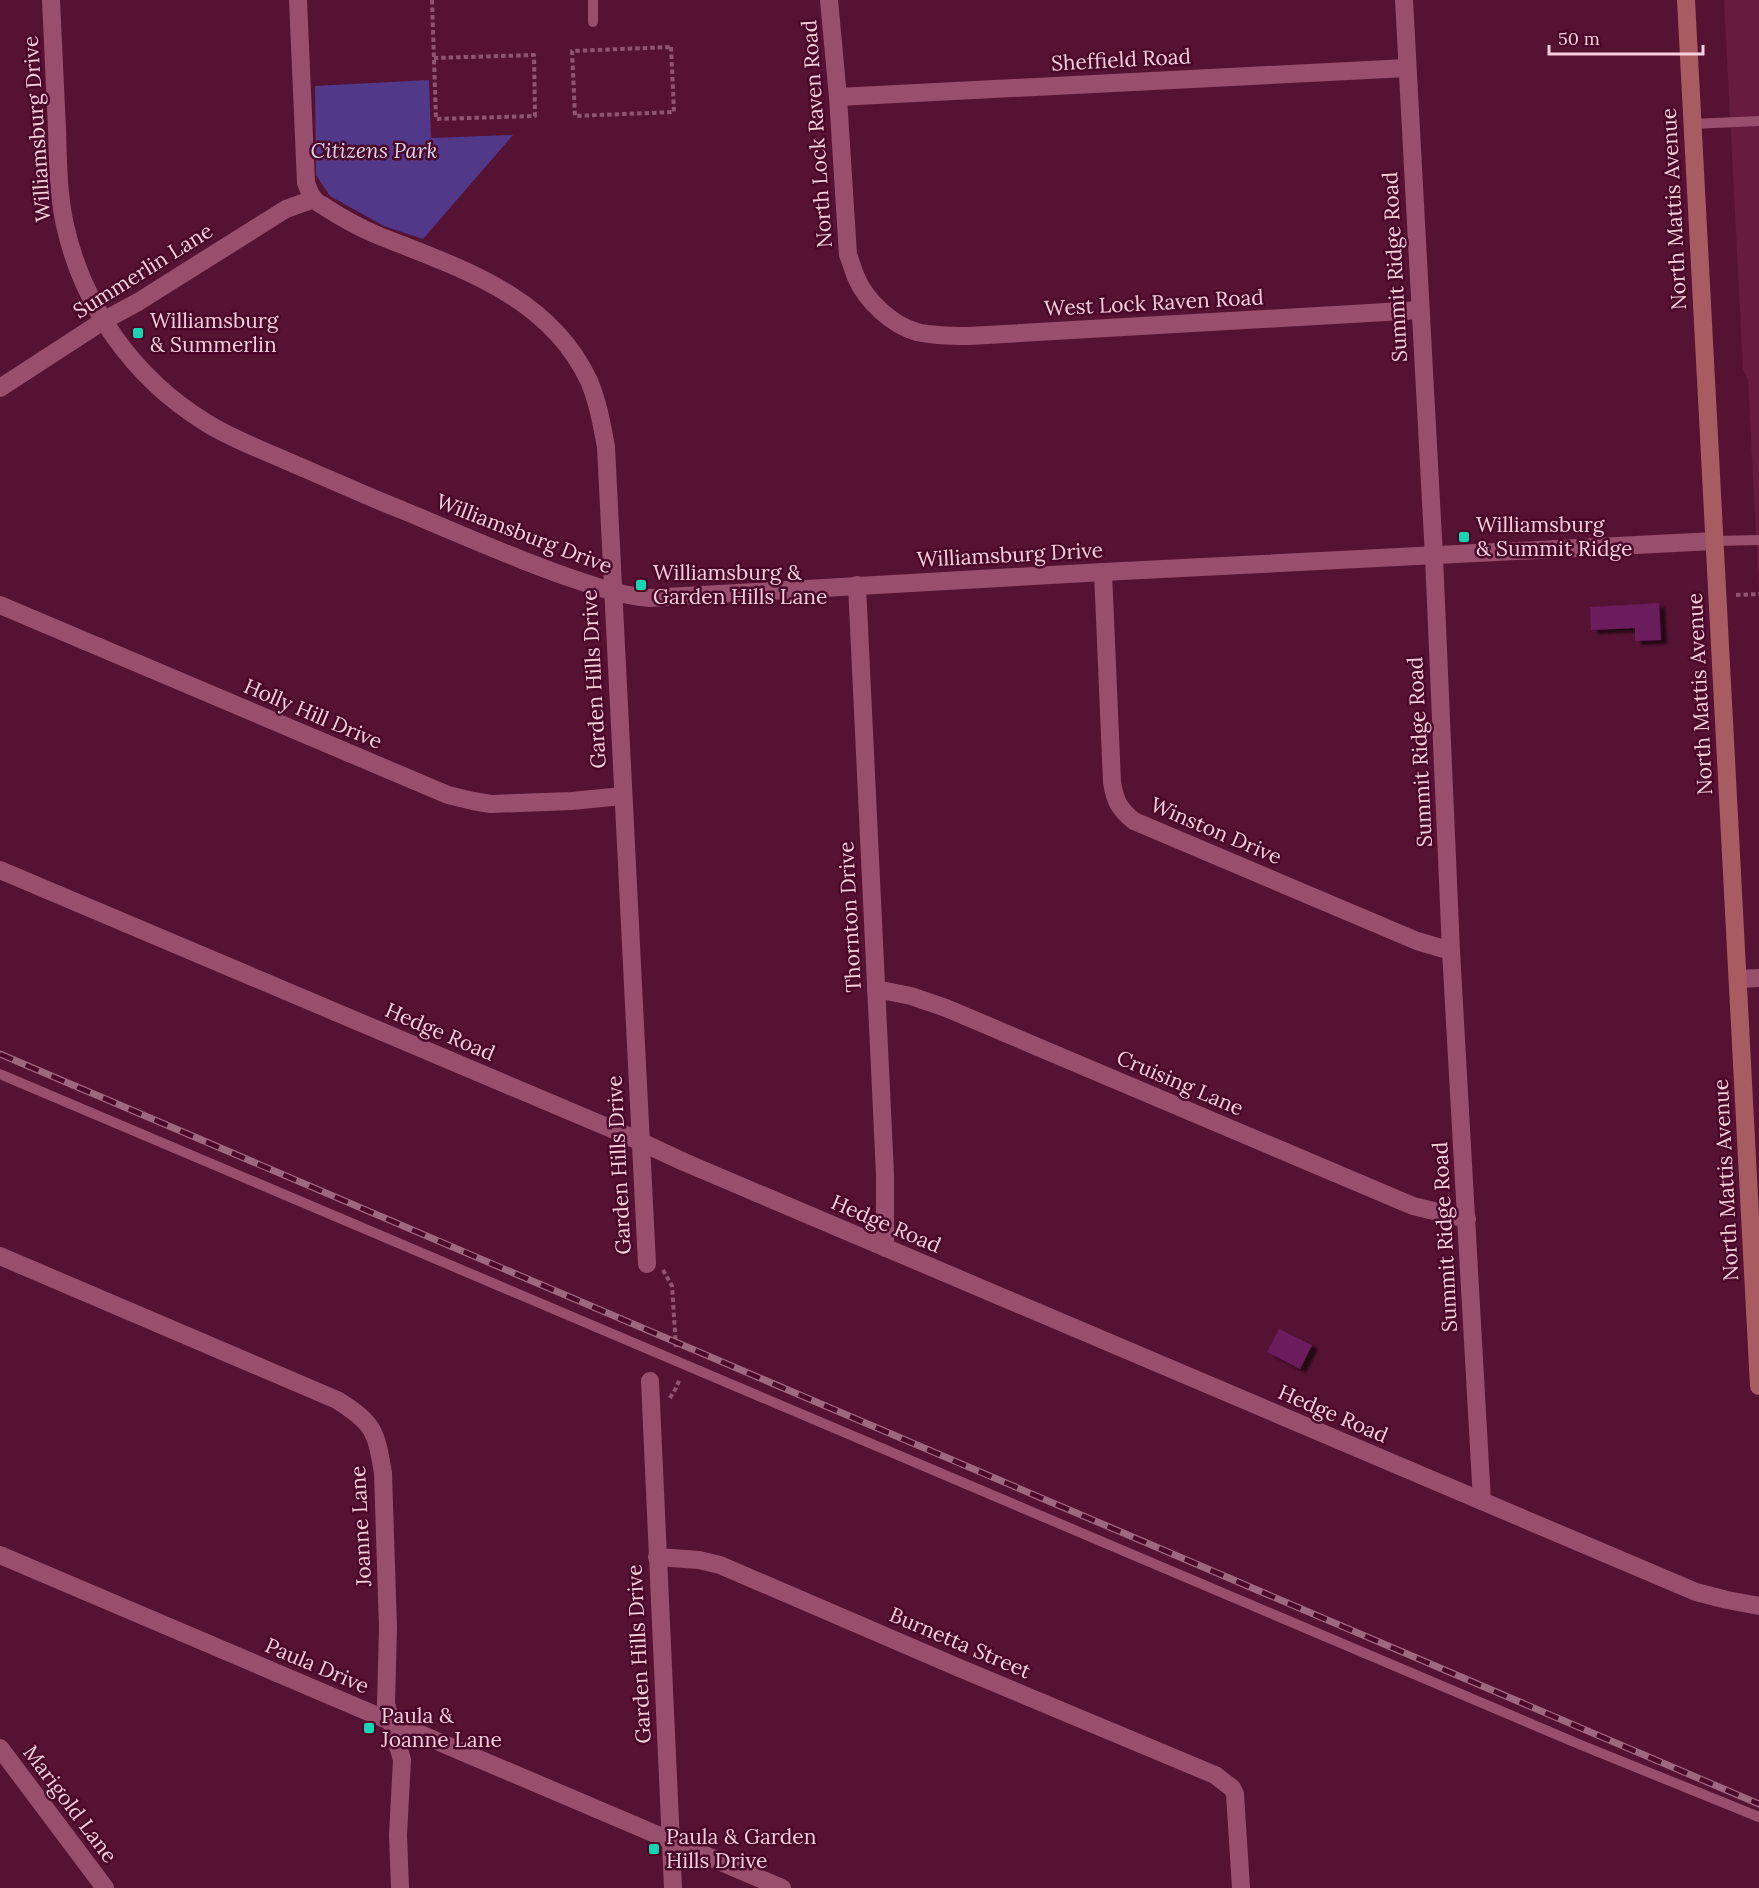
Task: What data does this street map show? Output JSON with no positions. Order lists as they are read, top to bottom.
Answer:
{
  "streets": {
    "main road": ["North Mattis Avenue"],
    "street": [
      "Sheffield Road",
      "Williamsburg Drive",
      "North Lock Raven Road",
      "Summit Ridge Road",
      "Summerlin Lane",
      "West Lock Raven Road",
      "Garden Hills Drive",
      "Holly Hill Drive",
      "Winston Drive",
      "Thornton Drive",
      "Hedge Road",
      "Cruising Lane",
      "Joanne Lane",
      "Burnetta Street",
      "Paula Drive",
      "Marigold Lane"
    ]
  },
  "crossings": [
    ["Sheffield Road", "North Lock Raven Road"],
    ["Sheffield Road", "Summit Ridge Road"],
    ["Williamsburg Drive", "North Mattis Avenue"],
    ["Williamsburg Drive", "Summit Ridge Road"],
    ["Williamsburg Drive", "Summerlin Lane"],
    ["Williamsburg Drive", "Garden Hills Drive"],
    ["Williamsburg Drive", "Winston Drive"],
    ["Williamsburg Drive", "Thornton Drive"],
    ["North Lock Raven Road", "West Lock Raven Road"],
    ["Summit Ridge Road", "West Lock Raven Road"],
    ["Summit Ridge Road", "Winston Drive"],
    ["Summit Ridge Road", "Hedge Road"],
    ["Summit Ridge Road", "Cruising Lane"],
    ["Summerlin Lane", "Garden Hills Drive"],
    ["Garden Hills Drive", "Holly Hill Drive"],
    ["Garden Hills Drive", "Hedge Road"],
    ["Garden Hills Drive", "Burnetta Street"],
    ["Garden Hills Drive", "Paula Drive"],
    ["Thornton Drive", "Hedge Road"],
    ["Thornton Drive", "Cruising Lane"],
    ["Joanne Lane", "Paula Drive"]
  ],
  "parks": ["Citizens Park"],
  "places": {
    "transit": [
      "Williamsburg & Summerlin",
      "Williamsburg & Summit Ridge",
      "Williamsburg & Garden Hills Lane",
      "Paula & Joanne Lane",
      "Paula & Garden Hills Drive"
    ]
  },
  "scale_bar": "50 m"
}
